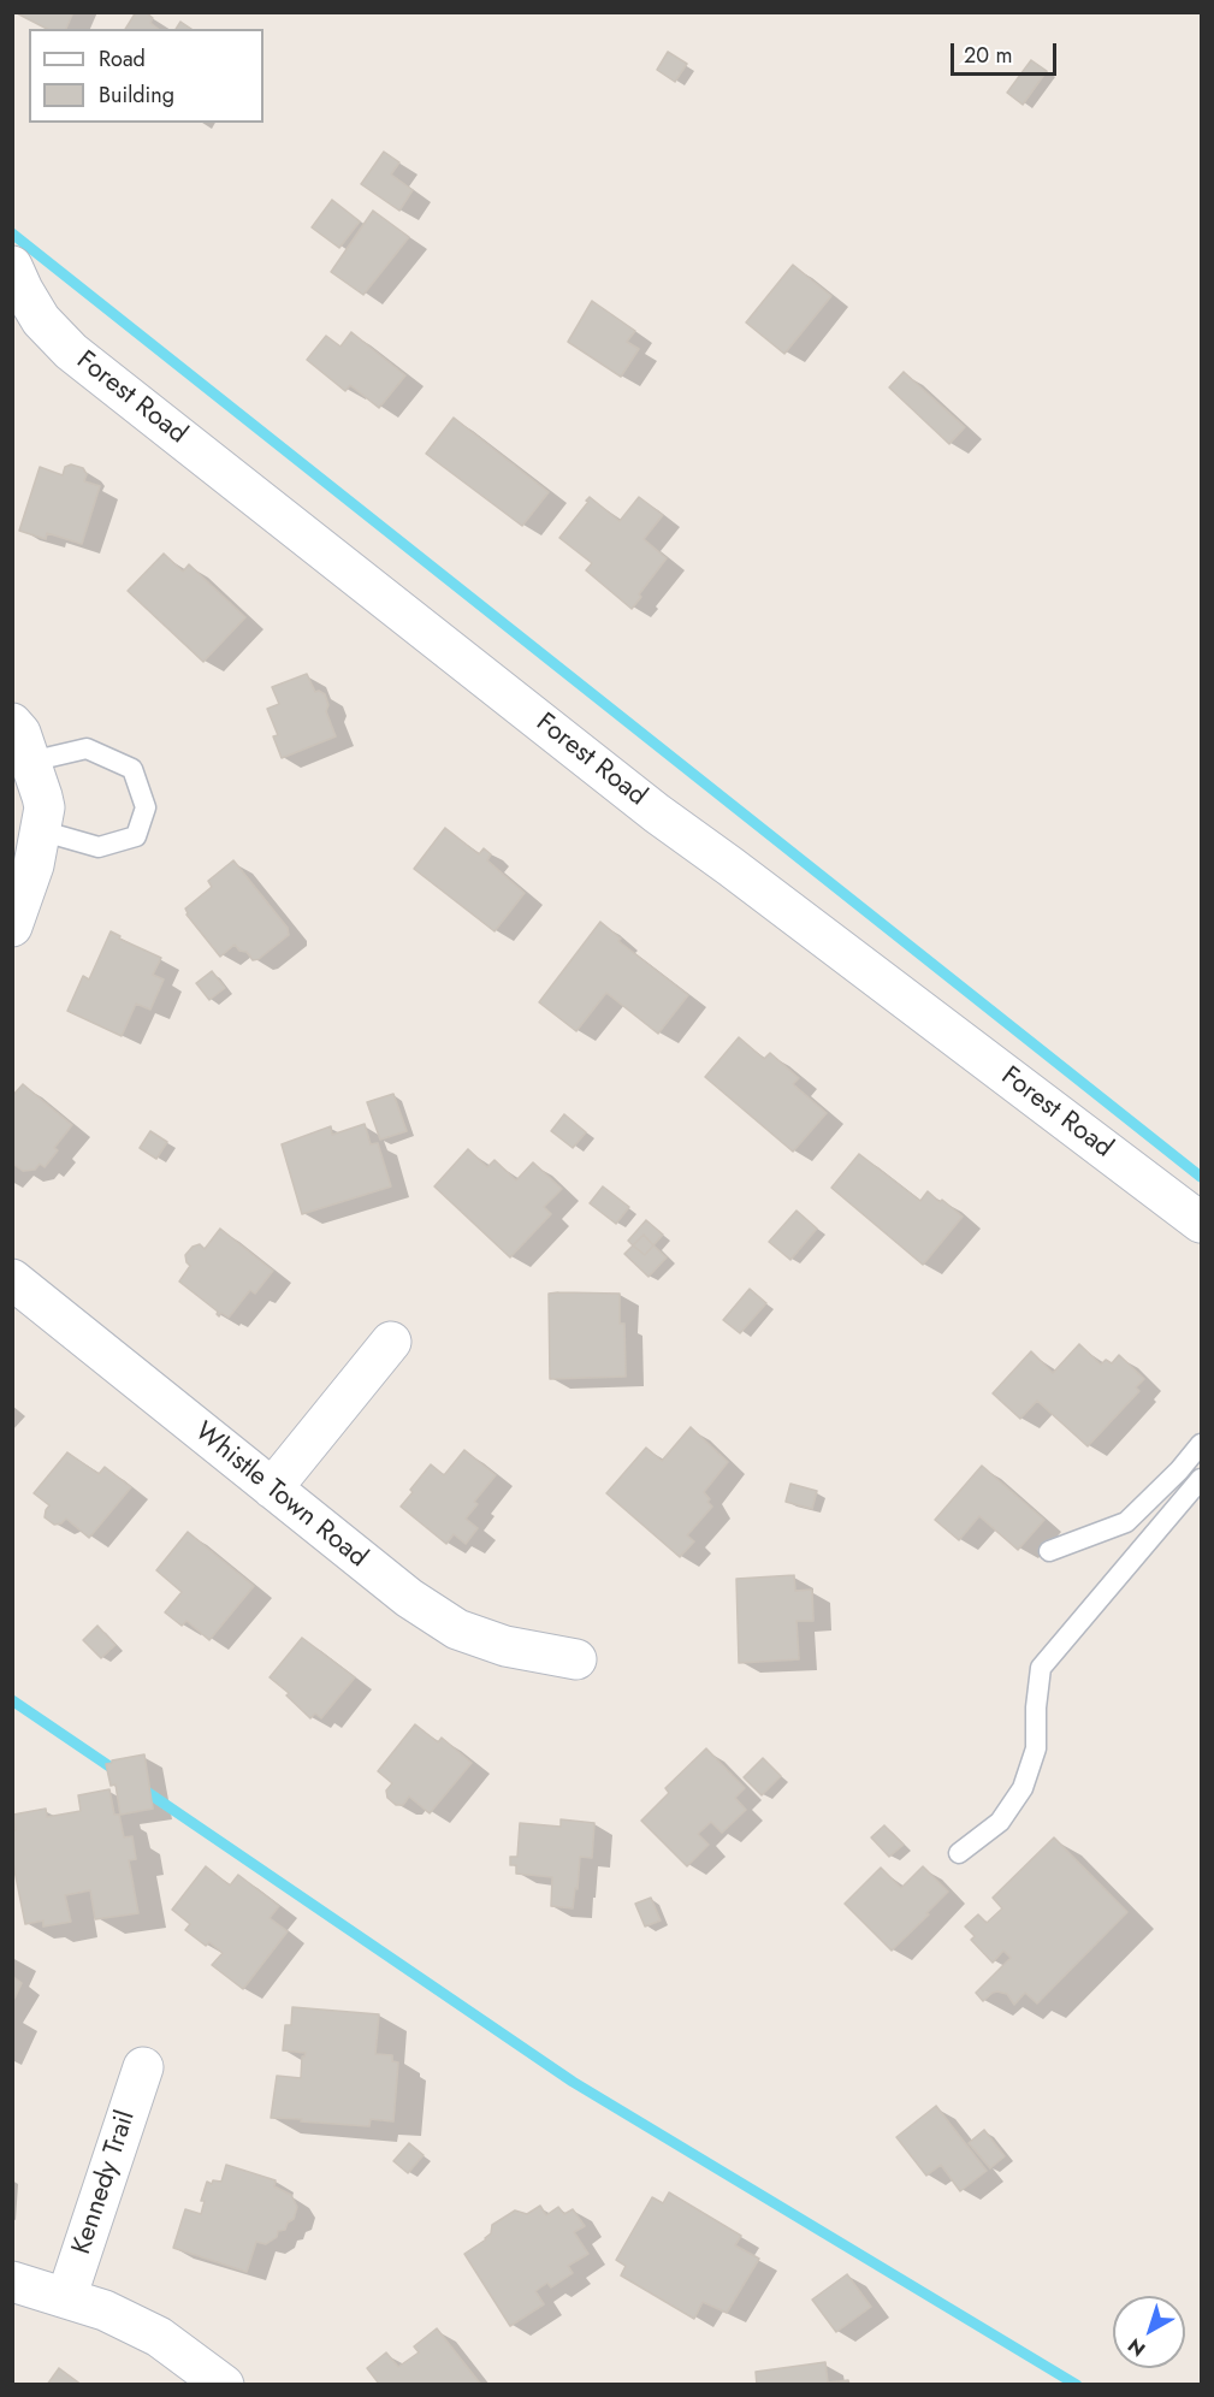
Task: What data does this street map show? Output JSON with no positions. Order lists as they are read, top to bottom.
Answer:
{
  "streets": {
    "street": ["Forest Road", "Whistle Town Road", "Kennedy Trail"]
  },
  "legend": ["Road", "Building"],
  "scale_bar": "20 m",
  "north": "bottom left"
}
